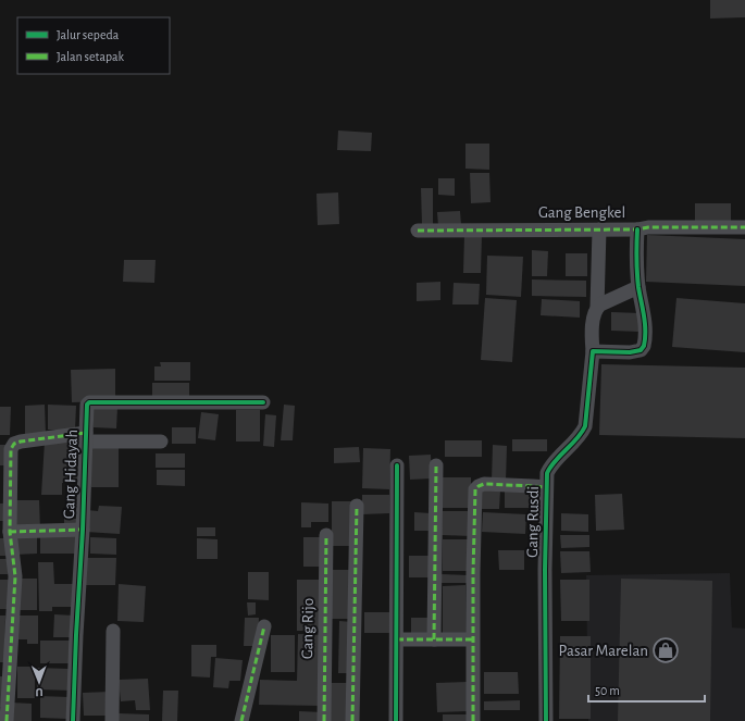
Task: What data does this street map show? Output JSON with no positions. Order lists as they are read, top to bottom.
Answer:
{
  "streets": {
    "street": [
      "Gang Bengkel",
      "Gang Hidayah",
      "Gang Rusdi",
      "Gang Rijo"
    ]
  },
  "crossings": [
    ["Gang Bengkel", "Gang Rusdi"]
  ],
  "places": {
    "shop": ["Pasar Marelan"]
  },
  "legend": ["Jalur sepeda", "Jalan setapak"],
  "scale_bar": "50 m",
  "north": "bottom"
}
